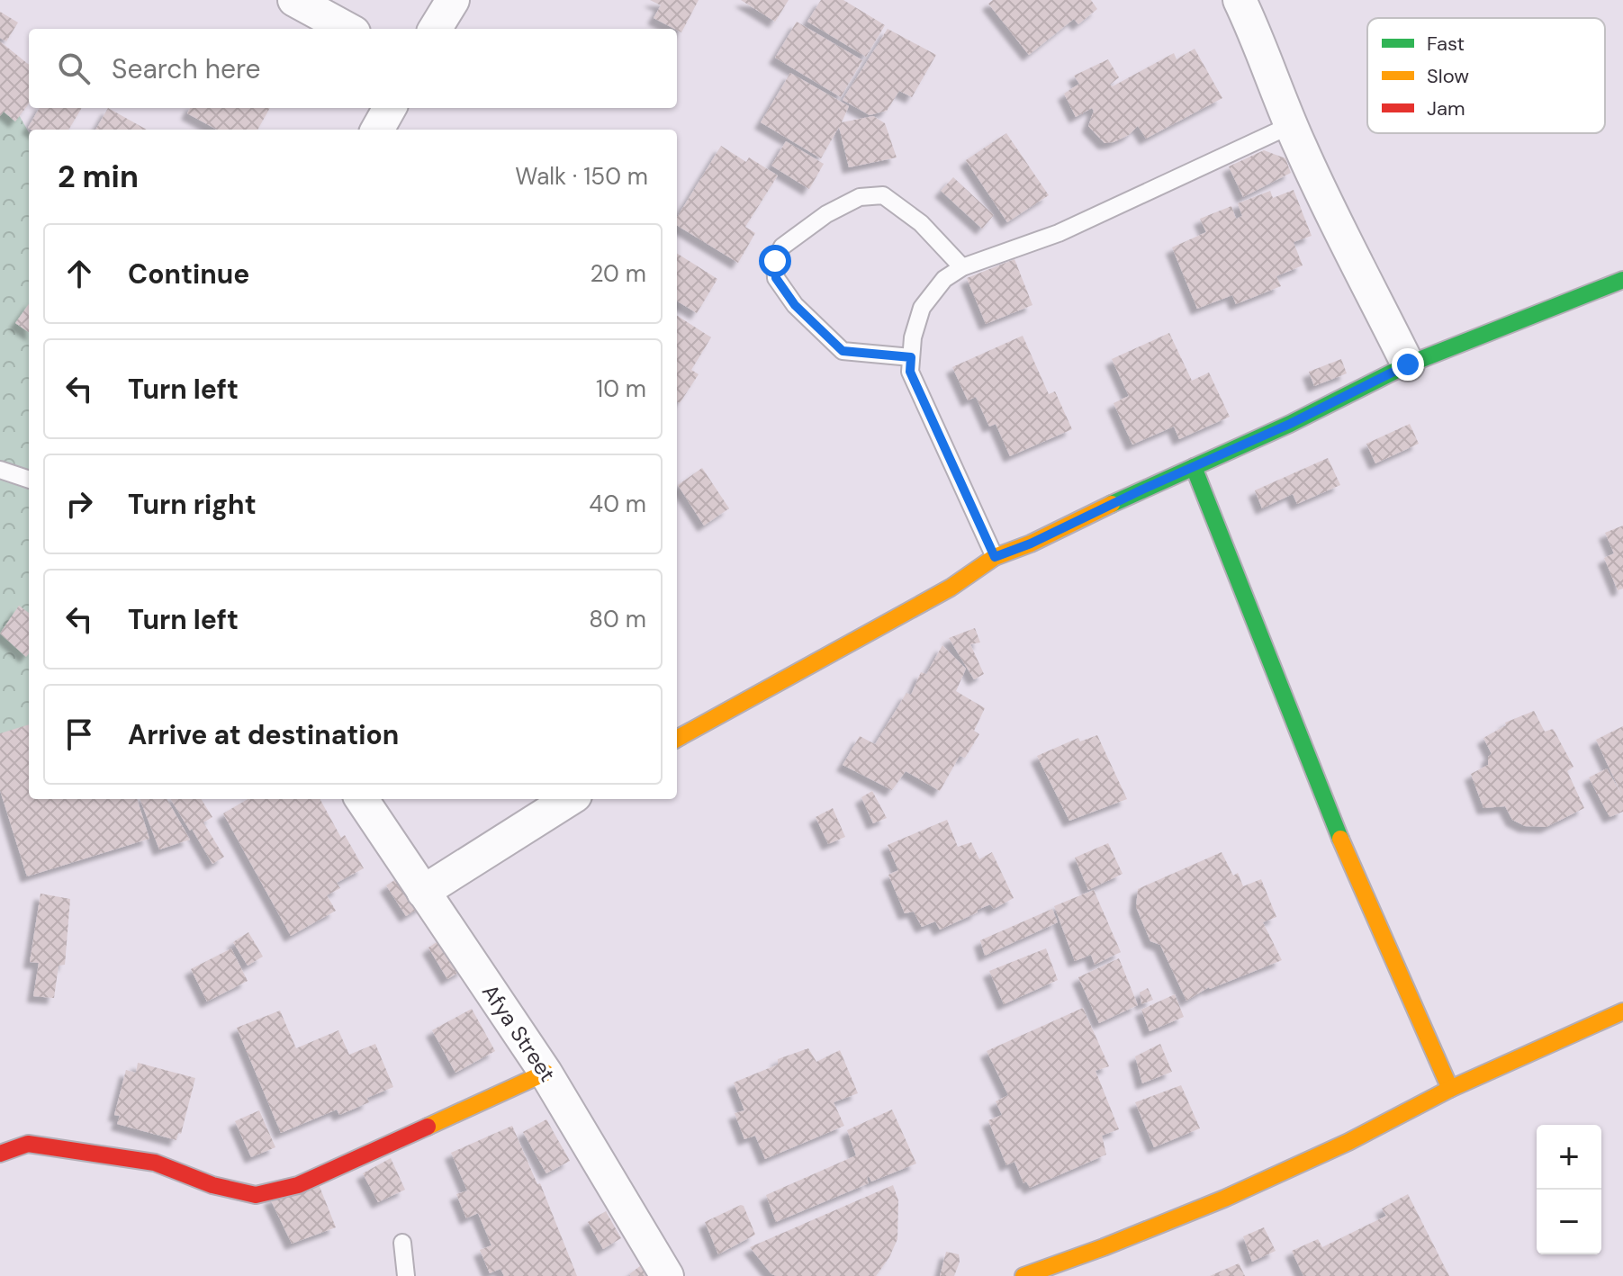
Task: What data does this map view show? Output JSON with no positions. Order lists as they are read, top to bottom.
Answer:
{
  "streets": {
    "street": ["Afya Street"]
  },
  "legend": ["Fast", "Slow", "Jam"],
  "page": {
    "search": "Search here",
    "heading": ["2 min", "Walk · 150 m"],
    "list": [
      ["Continue", "20 m"],
      ["Turn left", "10 m"],
      ["Turn right", "40 m"],
      ["Turn left", "80 m"],
      "Arrive at destination"
    ],
    "map_buttons": ["+", "−"]
  }
}
